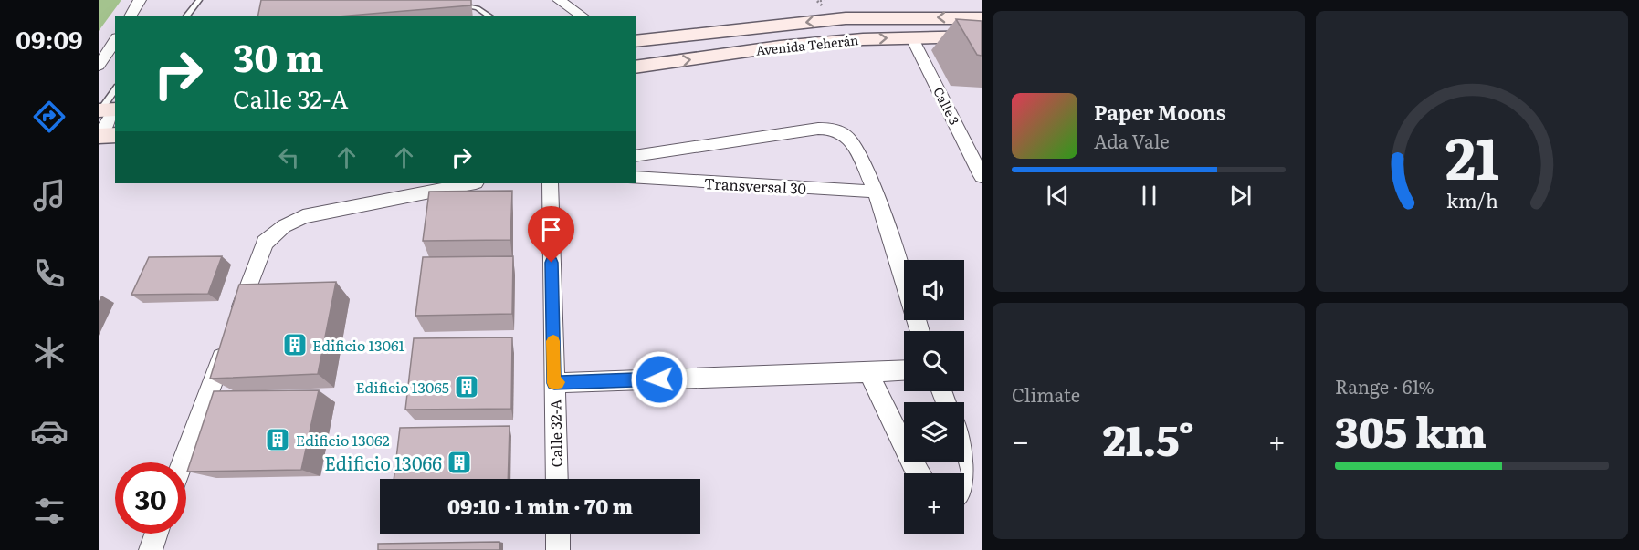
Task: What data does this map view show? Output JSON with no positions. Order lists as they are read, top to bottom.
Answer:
{
  "streets": {
    "main road": ["Avenida Teherán"],
    "street": ["Calle 3", "Transversal 30", "Calle 32-A"]
  },
  "crossings": [
    ["Avenida Teherán", "Calle 3"]
  ],
  "places": {
    "building": [
      "Edificio 13061",
      "Edificio 13065",
      "Edificio 13062",
      "Edificio 13066"
    ]
  },
  "page": {
    "tabs": "09:09",
    "turn": ["30 m", "Calle 32-A"],
    "song": ["Paper Moons", "Ada Vale"],
    "map_buttons": "+",
    "tile": [
      "Climate",
      ["Range · 61%", "305 km"]
    ],
    "heat": ["−", "21.5°", "+"],
    "limit": "30",
    "trip": "09:10 · 1 min · 70 m",
    "gauge": ["21", "km/h"]
  }
}
